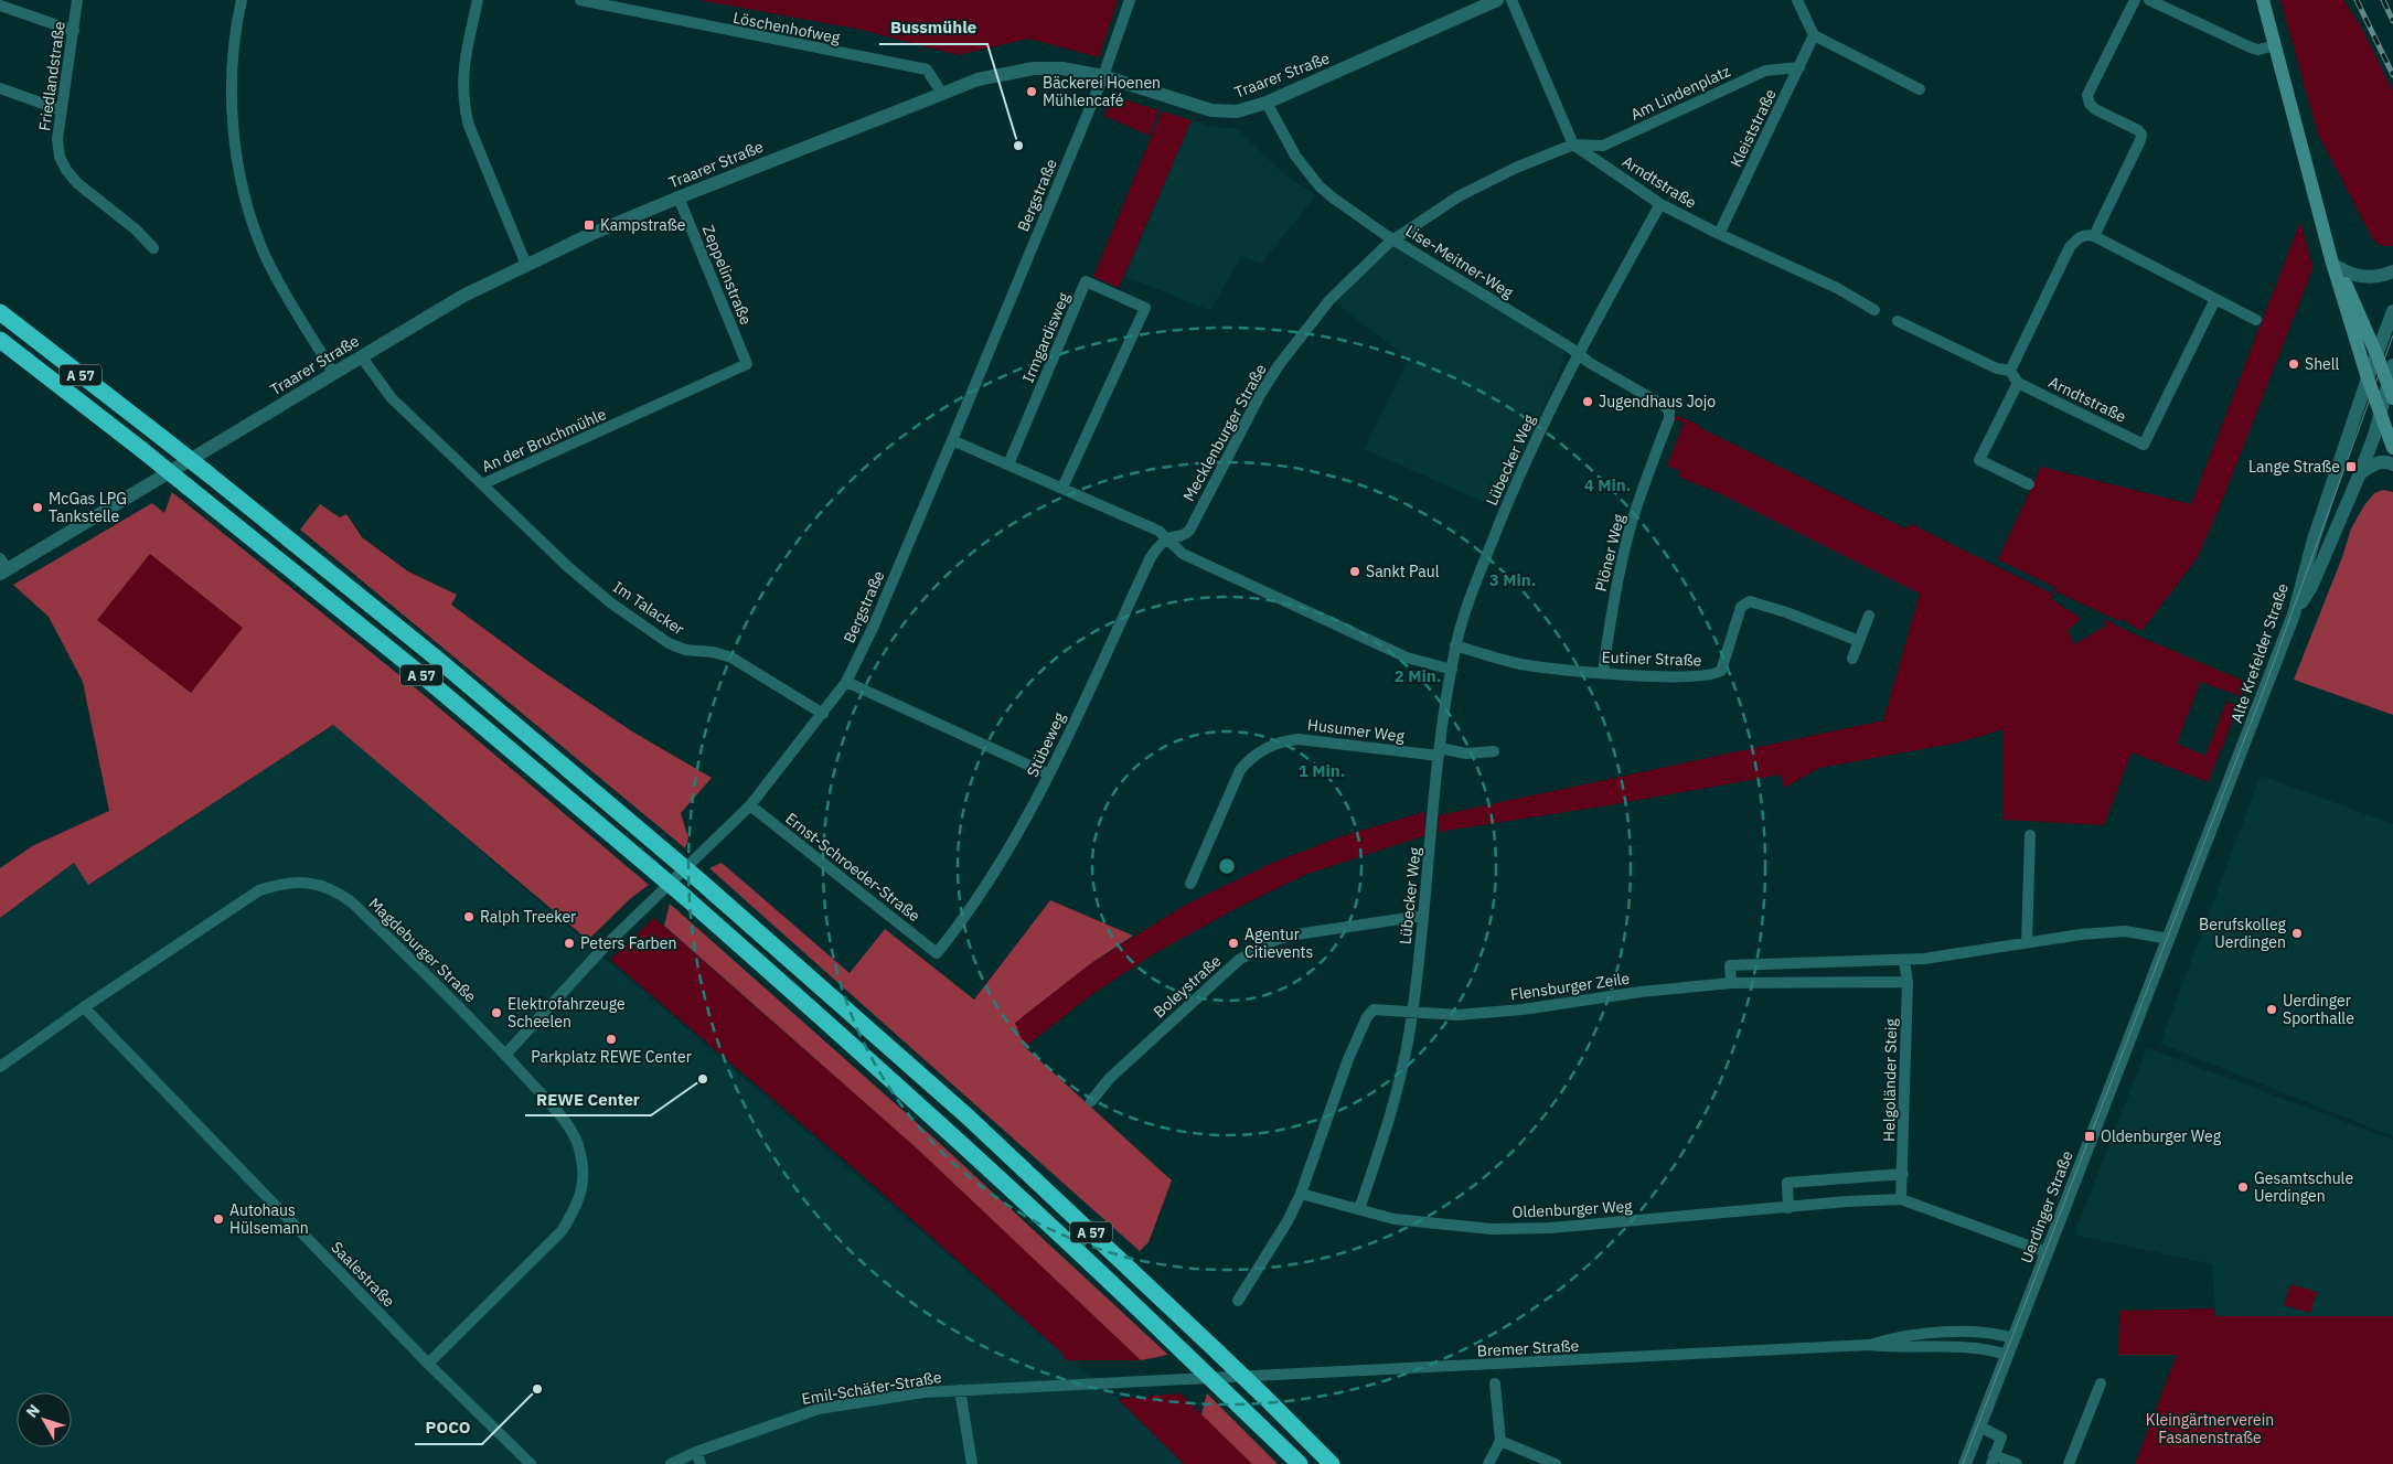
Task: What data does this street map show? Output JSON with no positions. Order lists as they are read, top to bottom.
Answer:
{
  "streets": {
    "highway": ["A 57"],
    "street": [
      "Löschenhofweg",
      "Traarer Straße",
      "Friedlandstraße",
      "Am Lindenplatz",
      "Kleiststraße",
      "Arndtstraße",
      "Bergstraße",
      "Lise-Meitner-Weg",
      "Zeppelinstraße",
      "Irmgardisweg",
      "Mecklenburger Straße",
      "An der Bruchmühle",
      "Lübecker Weg",
      "Plöner Weg",
      "Im Talacker",
      "Alte Krefelder Straße",
      "Eutiner Straße",
      "Husumer Weg",
      "Stübeweg",
      "Ernst-Schroeder-Straße",
      "Magdeburger Straße",
      "Boleystraße",
      "Flensburger Zeile",
      "Helgoländer Steig",
      "Uerdinger Straße",
      "Oldenburger Weg",
      "Saalestraße",
      "Bremer Straße",
      "Emil-Schäfer-Straße"
    ]
  },
  "crossings": [
    ["Löschenhofweg", "Traarer Straße"],
    ["Traarer Straße", "Bergstraße"],
    ["Traarer Straße", "Lise-Meitner-Weg"],
    ["Traarer Straße", "Zeppelinstraße"],
    ["Traarer Straße", "An der Bruchmühle"],
    ["Am Lindenplatz", "Kleiststraße"],
    ["Am Lindenplatz", "Arndtstraße"],
    ["Am Lindenplatz", "Mecklenburger Straße"],
    ["Kleiststraße", "Arndtstraße"],
    ["Arndtstraße", "Mecklenburger Straße"],
    ["Arndtstraße", "Lübecker Weg"],
    ["Bergstraße", "Im Talacker"],
    ["Bergstraße", "Ernst-Schroeder-Straße"],
    ["Bergstraße", "Magdeburger Straße"],
    ["Lise-Meitner-Weg", "Mecklenburger Straße"],
    ["Lise-Meitner-Weg", "Lübecker Weg"],
    ["Lise-Meitner-Weg", "Plöner Weg"],
    ["Zeppelinstraße", "An der Bruchmühle"],
    ["Mecklenburger Straße", "Stübeweg"],
    ["An der Bruchmühle", "Im Talacker"],
    ["Lübecker Weg", "Eutiner Straße"],
    ["Lübecker Weg", "Husumer Weg"],
    ["Lübecker Weg", "Boleystraße"],
    ["Lübecker Weg", "Flensburger Zeile"],
    ["Lübecker Weg", "Oldenburger Weg"],
    ["Plöner Weg", "Eutiner Straße"],
    ["Alte Krefelder Straße", "Uerdinger Straße"],
    ["Stübeweg", "Ernst-Schroeder-Straße"],
    ["Magdeburger Straße", "Saalestraße"],
    ["Flensburger Zeile", "Helgoländer Steig"],
    ["Helgoländer Steig", "Oldenburger Weg"],
    ["Uerdinger Straße", "Oldenburger Weg"],
    ["Uerdinger Straße", "Bremer Straße"],
    ["Bremer Straße", "Emil-Schäfer-Straße"]
  ],
  "parks": ["Kleingärtnerverein Fasanenstraße"],
  "places": {
    "other": [
      "Bäckerei Hoenen Mühlencafé",
      "Bussmühle",
      "Shell",
      "Jugendhaus Jojo",
      "McGas LPG Tankstelle",
      "Sankt Paul",
      "Ralph Treeker",
      "Berufskolleg Uerdingen",
      "Peters Farben",
      "Agentur Citievents",
      "Uerdinger Sporthalle",
      "Elektrofahrzeuge Scheelen",
      "Parkplatz REWE Center",
      "REWE Center",
      "Gesamtschule Uerdingen",
      "Autohaus Hülsemann",
      "POCO"
    ],
    "transit": ["Kampstraße", "Lange Straße", "Oldenburger Weg"]
  },
  "north": "top left",
  "rings": [
    "4 Min.",
    "3 Min.",
    "2 Min.",
    "1 Min."
  ]
}
